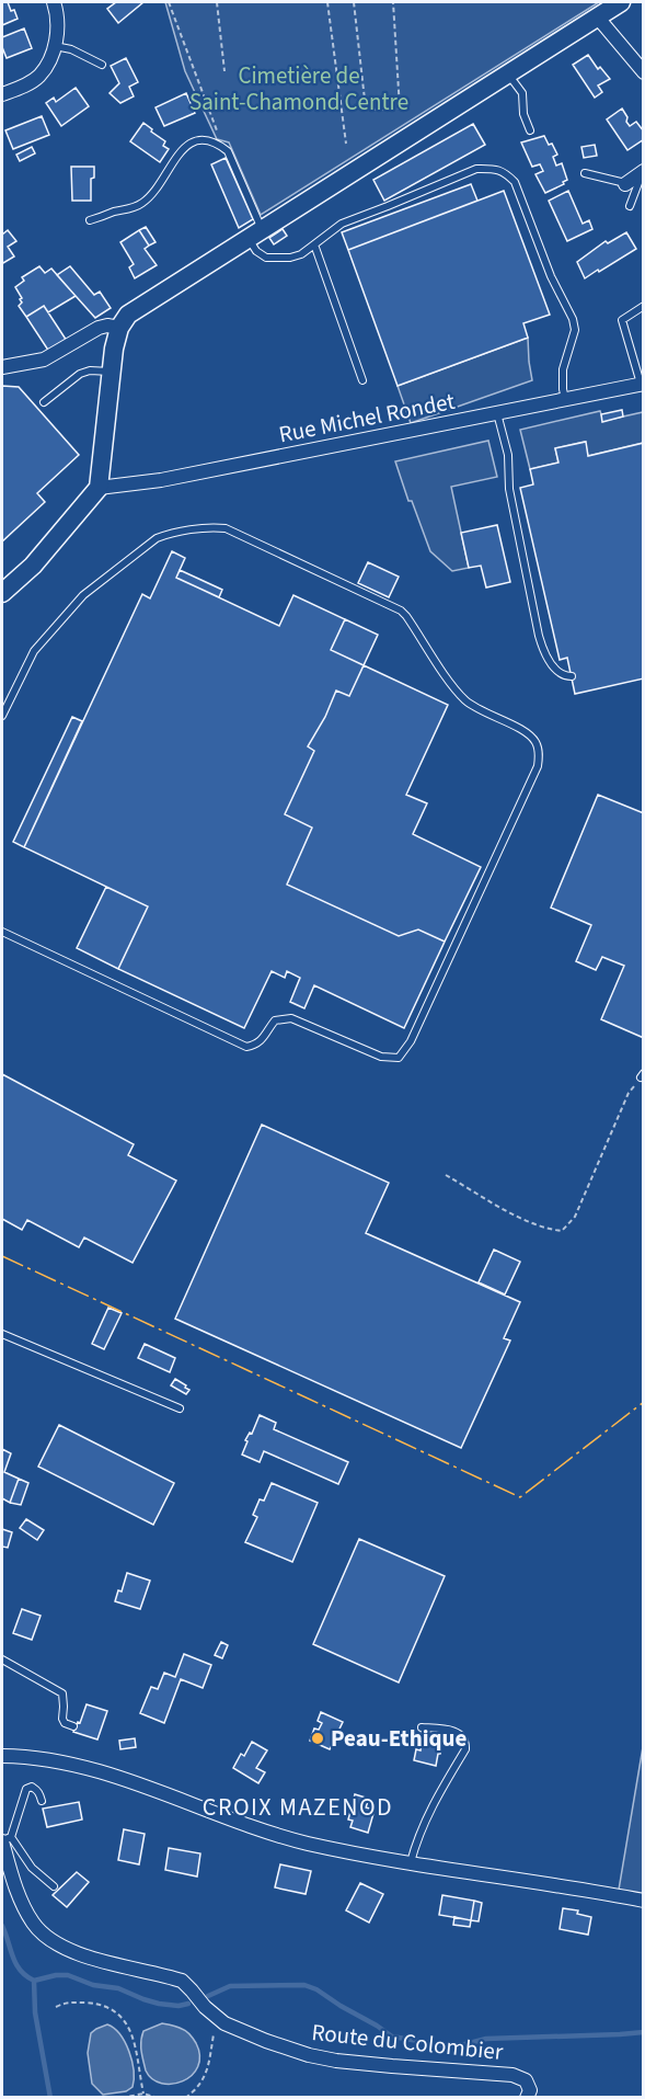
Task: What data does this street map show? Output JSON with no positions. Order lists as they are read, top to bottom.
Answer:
{
  "streets": {
    "street": ["Rue Michel Rondet", "Route du Colombier"]
  },
  "districts": ["CROIX MAZENOD"],
  "parks": ["Cimetière de Saint-Chamond Centre"],
  "places": ["Peau-Ethique"]
}
